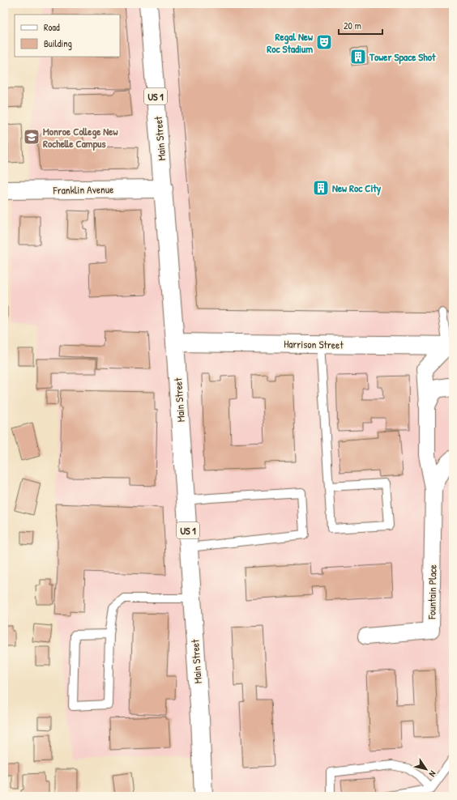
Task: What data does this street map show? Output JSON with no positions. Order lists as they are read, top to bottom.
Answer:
{
  "streets": {
    "main road": [
      "US 1",
      "Main Street",
      "Franklin Avenue",
      "Harrison Street"
    ],
    "street": ["Fountain Place"]
  },
  "crossings": [
    ["Main Street", "Franklin Avenue"],
    ["Main Street", "Harrison Street"],
    ["Harrison Street", "Fountain Place"]
  ],
  "places": {
    "theatre": ["Regal New Roc Stadium"],
    "building": ["Tower Space Shot", "New Roc City"],
    "school or university": ["Monroe College New Rochelle Campus"]
  },
  "legend": ["Road", "Building"],
  "scale_bar": "20 m",
  "north": "bottom right"
}
